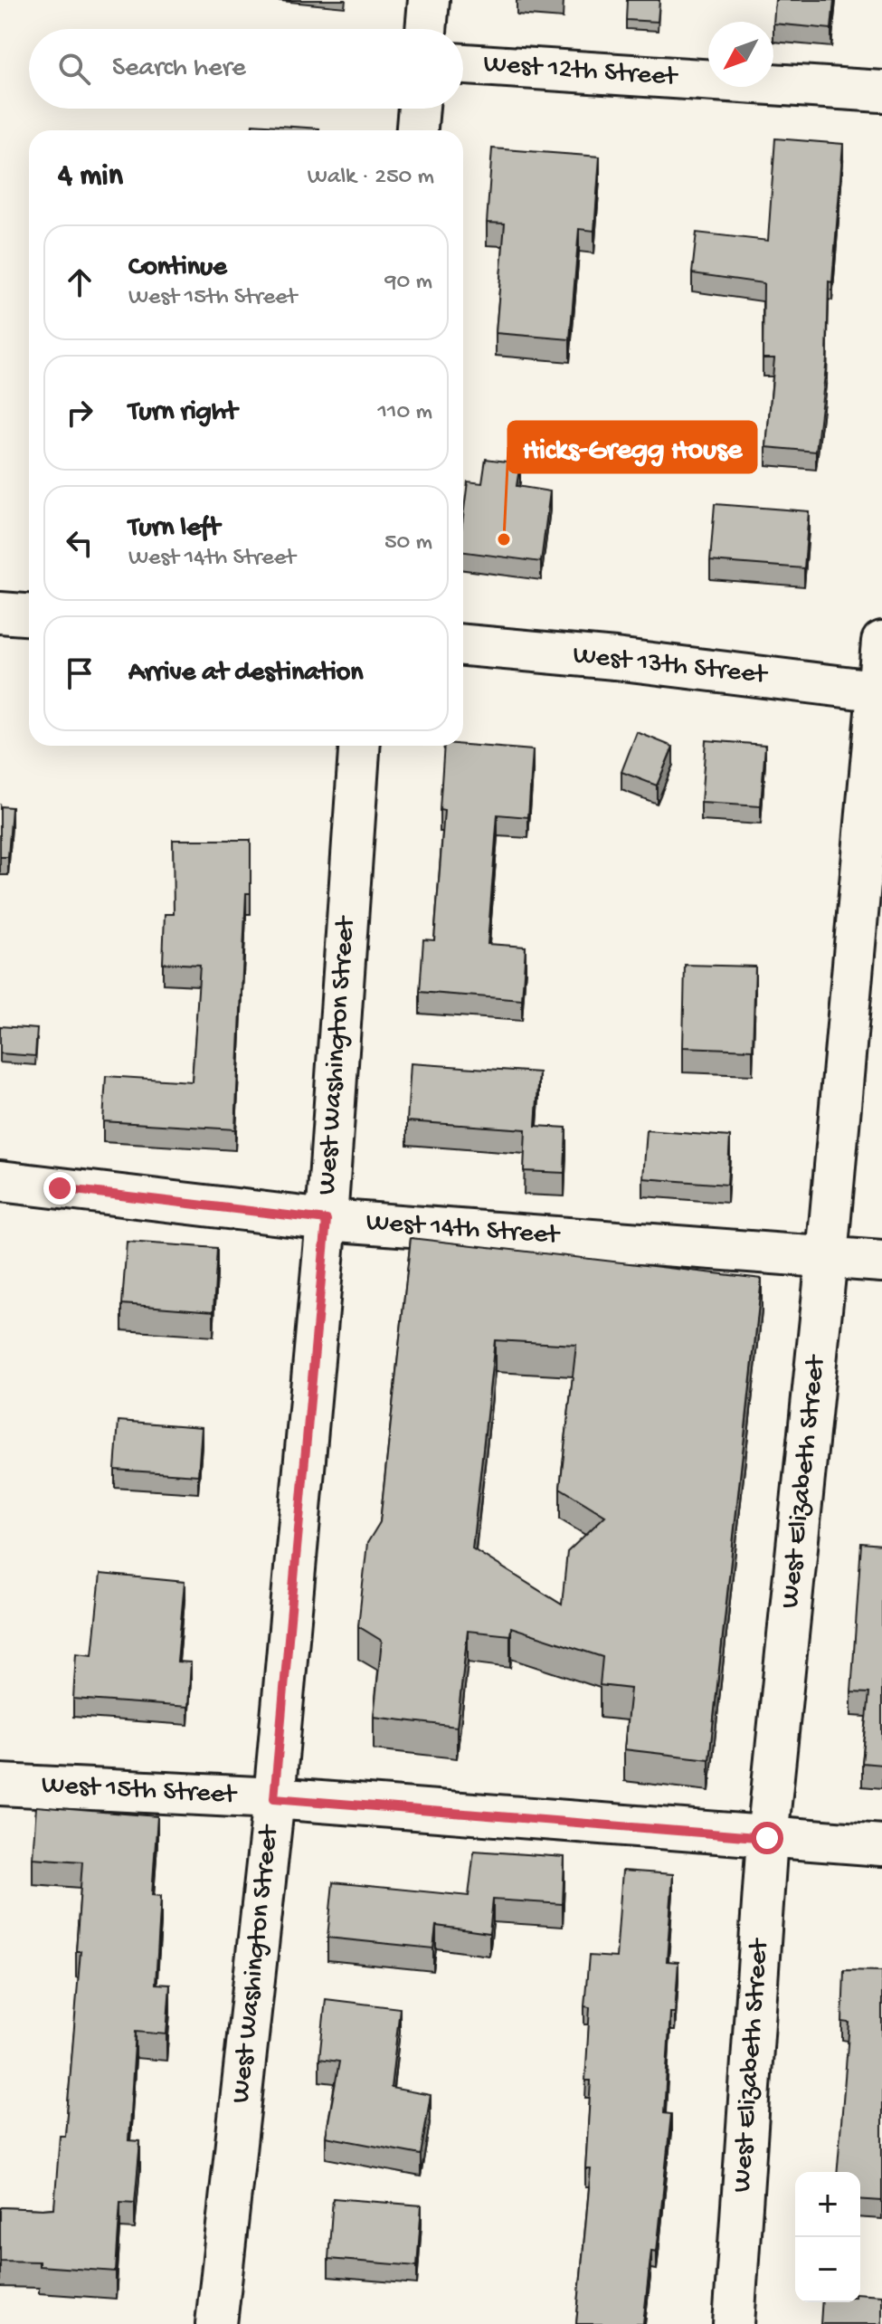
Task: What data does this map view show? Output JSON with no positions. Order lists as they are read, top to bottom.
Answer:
{
  "streets": {
    "street": [
      "West 12th Street",
      "West 13th Street",
      "West Washington Street",
      "West 14th Street",
      "West Elizabeth Street",
      "West 15th Street"
    ]
  },
  "crossings": [
    ["West 13th Street", "West Elizabeth Street"],
    ["West Washington Street", "West 14th Street"],
    ["West Washington Street", "West 15th Street"],
    ["West 14th Street", "West Elizabeth Street"],
    ["West Elizabeth Street", "West 15th Street"]
  ],
  "places": ["Hicks-Gregg House"],
  "north": "bottom left",
  "page": {
    "search": "Search here",
    "heading": ["4 min", "Walk · 250 m"],
    "list": [
      ["Continue", "West 15th Street", "90 m"],
      ["Turn right", "110 m"],
      ["Turn left", "West 14th Street", "50 m"],
      "Arrive at destination"
    ],
    "map_buttons": ["+", "−"]
  }
}
